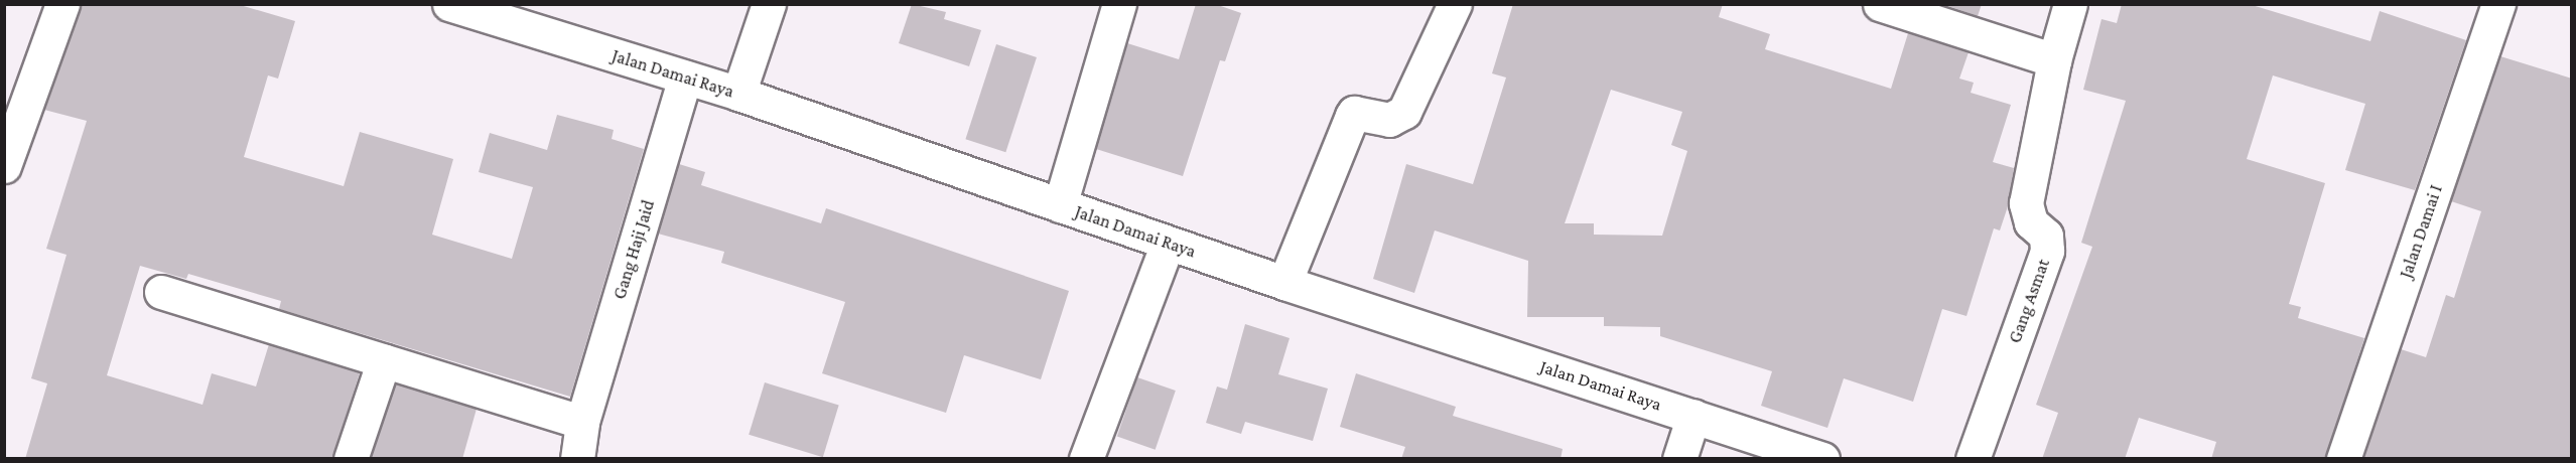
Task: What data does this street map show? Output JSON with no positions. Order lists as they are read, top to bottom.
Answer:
{
  "streets": {
    "street": [
      "Jalan Damai Raya",
      "Jalan Damai I",
      "Gang Haji Jaid",
      "Gang Asmat"
    ]
  },
  "crossings": [
    ["Jalan Damai Raya", "Gang Haji Jaid"]
  ]
}
